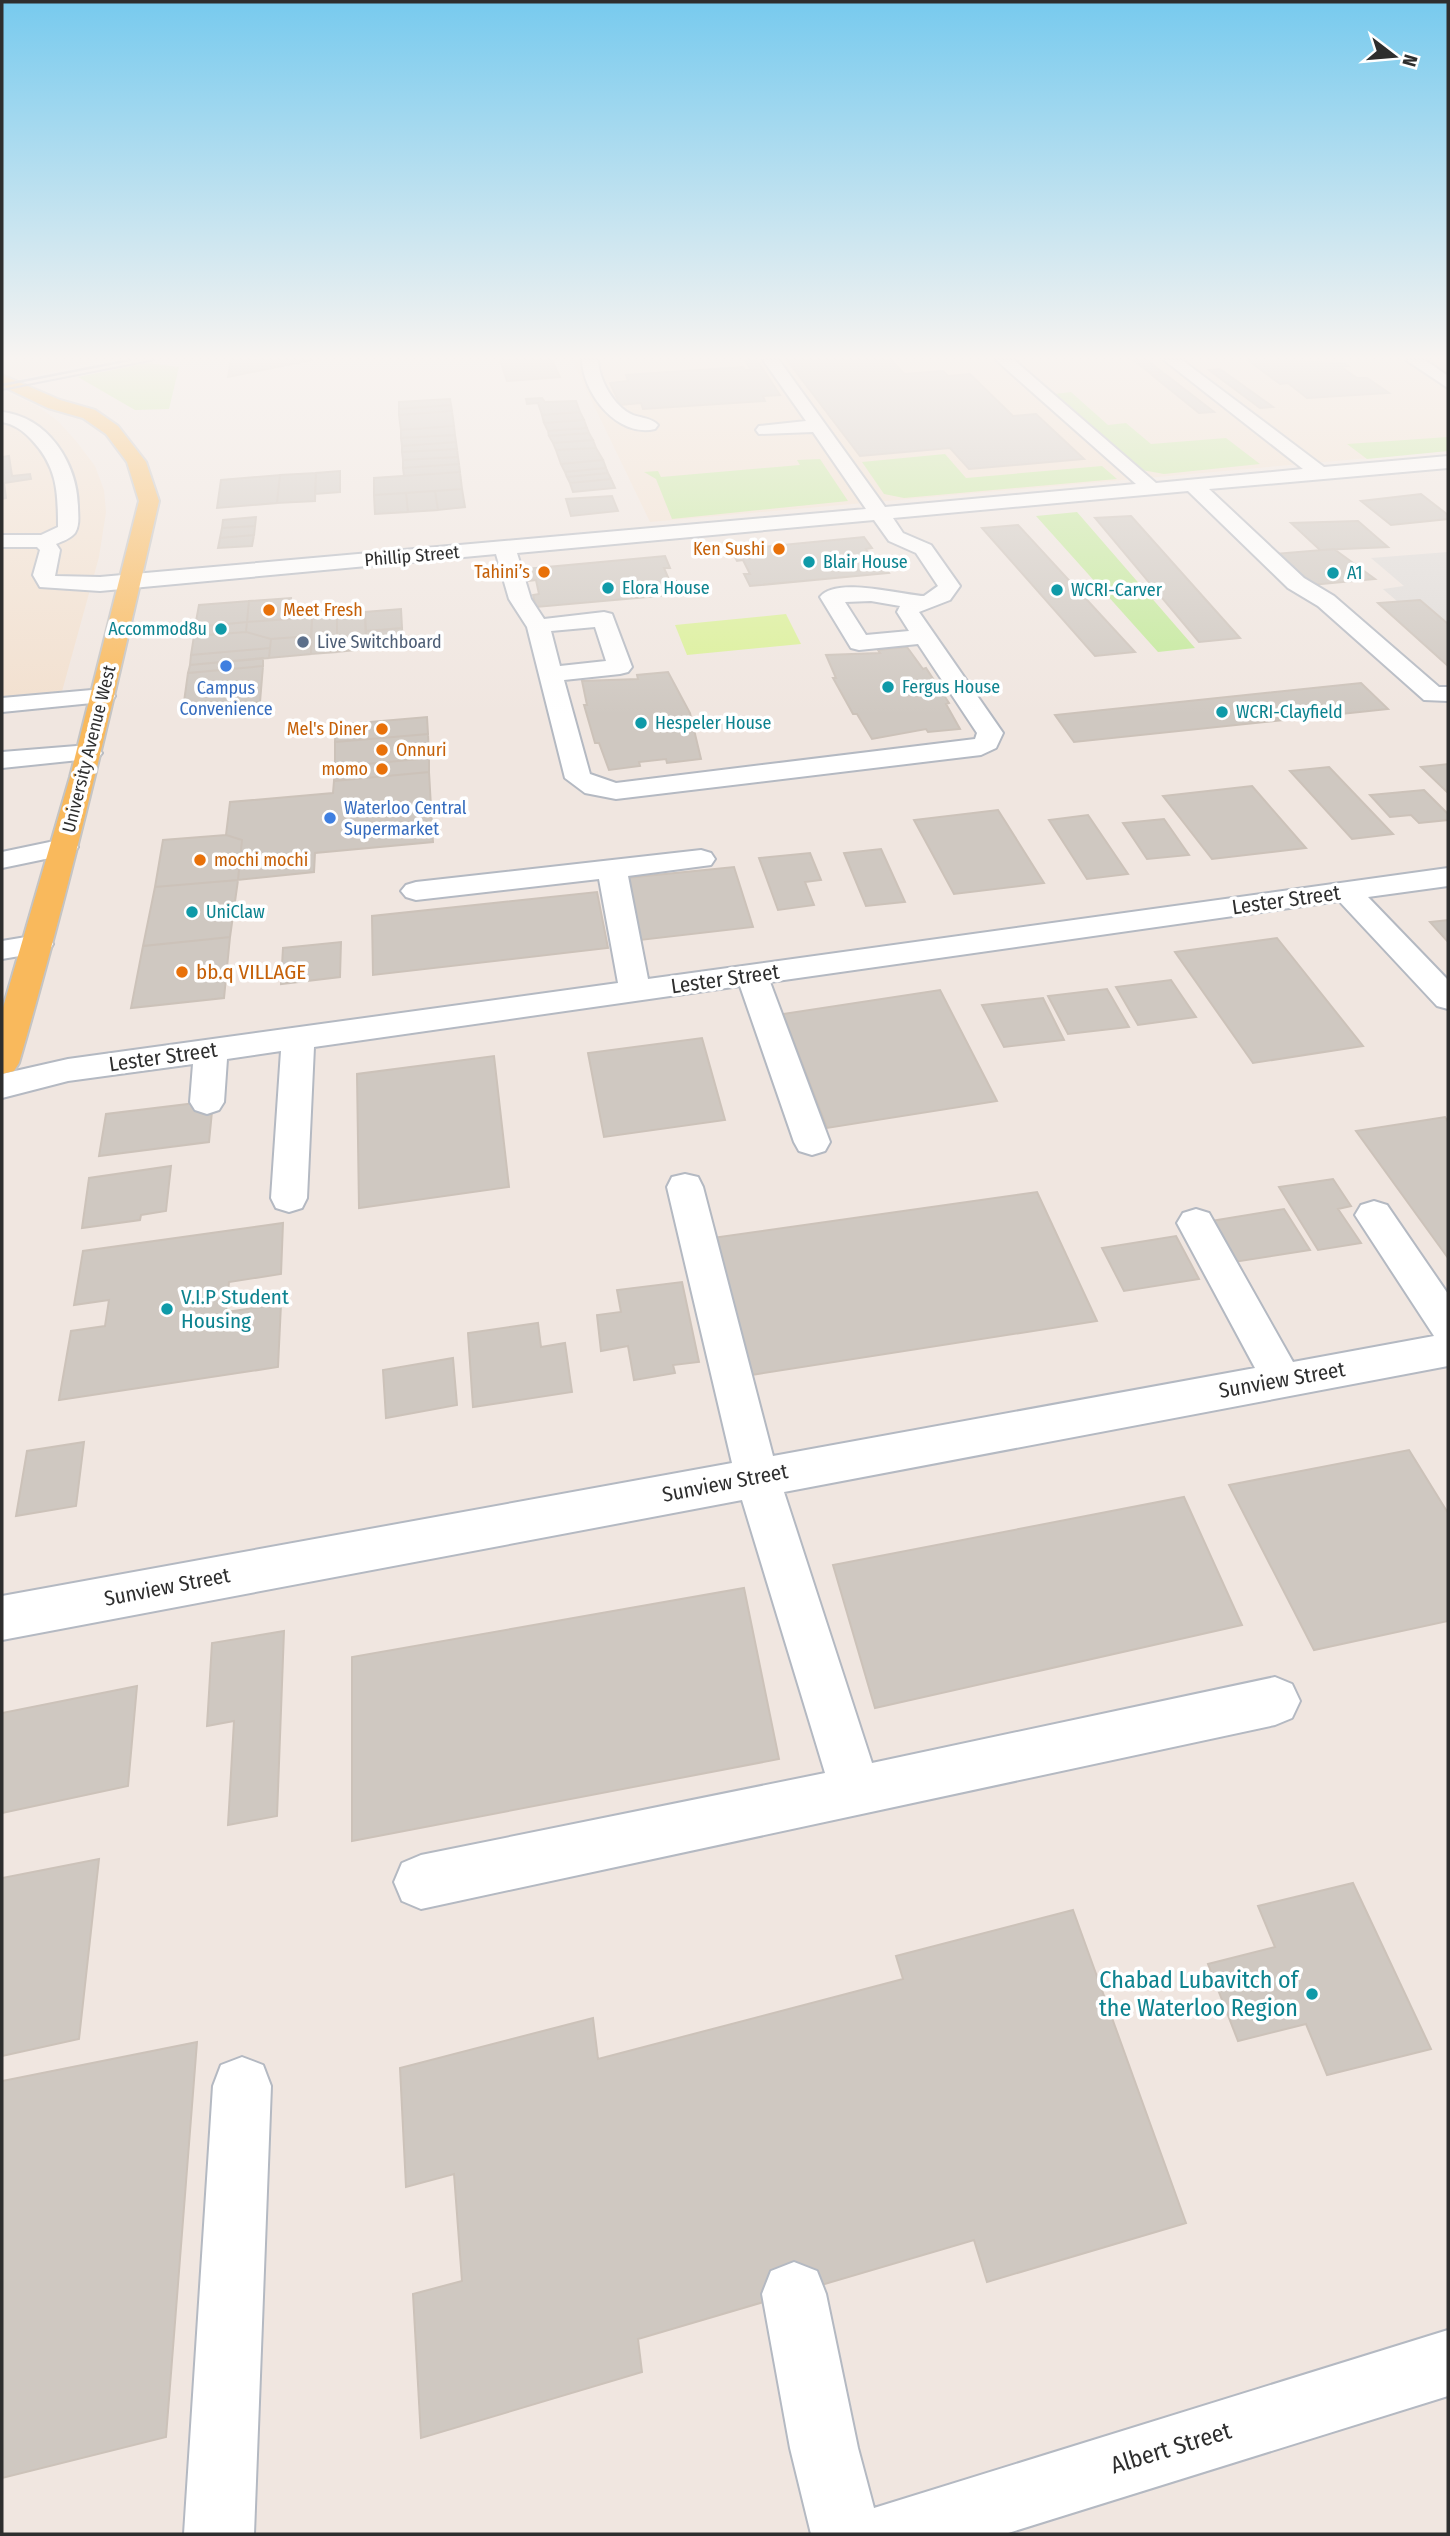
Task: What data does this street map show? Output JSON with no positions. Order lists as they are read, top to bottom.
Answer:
{
  "streets": {
    "main road": ["University Avenue West"],
    "street": [
      "Phillip Street",
      "Lester Street",
      "Sunview Street",
      "Albert Street"
    ]
  },
  "crossings": [
    ["Phillip Street", "University Avenue West"]
  ],
  "places": [
    "Ken Sushi",
    "Blair House",
    "Tahini’s",
    "A1",
    "Elora House",
    "WCRI-Carver",
    "Meet Fresh",
    "Accommod8u",
    "Live Switchboard",
    "Campus Convenience",
    "Fergus House",
    "WCRI-Clayfield",
    "Hespeler House",
    "Mel's Diner",
    "Onnuri",
    "momo",
    "Waterloo Central Supermarket",
    "mochi mochi",
    "UniClaw",
    "bb.q VILLAGE",
    "V.I.P Student Housing",
    "Chabad Lubavitch of the Waterloo Region"
  ],
  "north": "right"
}
